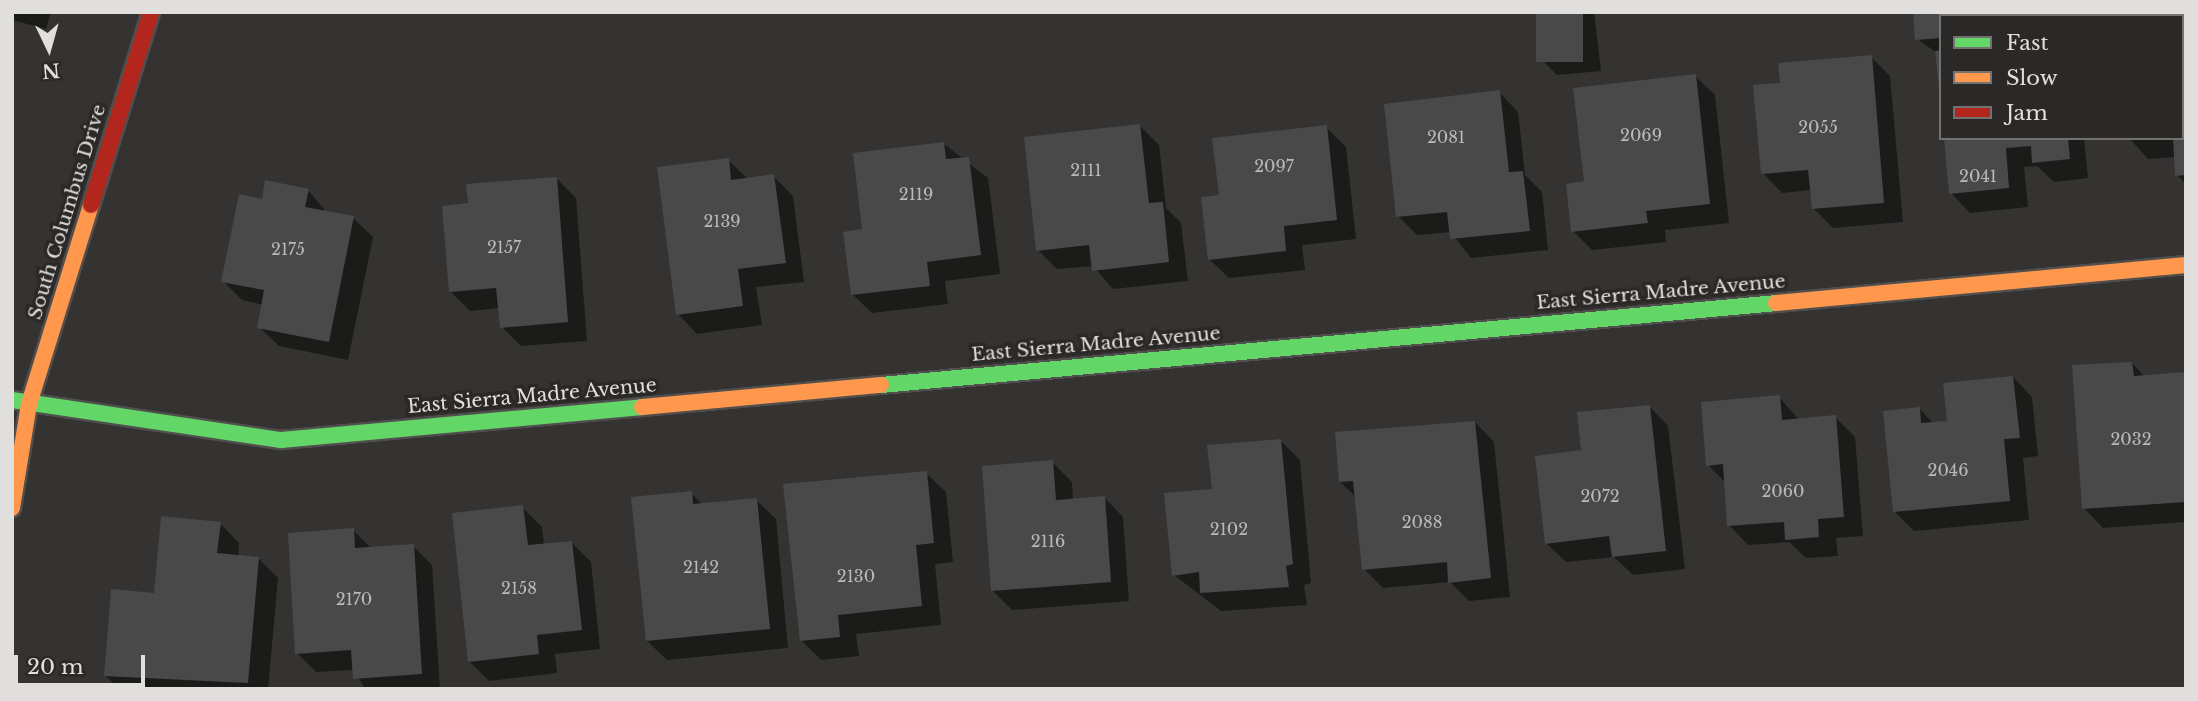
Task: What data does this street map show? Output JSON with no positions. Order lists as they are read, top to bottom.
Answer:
{
  "streets": {
    "street": ["South Columbus Drive", "East Sierra Madre Avenue"]
  },
  "crossings": [
    ["South Columbus Drive", "East Sierra Madre Avenue"]
  ],
  "house_numbers": [
    "2055",
    "2069",
    "2081",
    "2097",
    "2111",
    "2041",
    "2119",
    "2139",
    "2157",
    "2175",
    "2032",
    "2046",
    "2060",
    "2072",
    "2088",
    "2102",
    "2116",
    "2142",
    "2130",
    "2158",
    "2170"
  ],
  "legend": ["Fast", "Slow", "Jam"],
  "scale_bar": "20 m",
  "north": "bottom"
}
